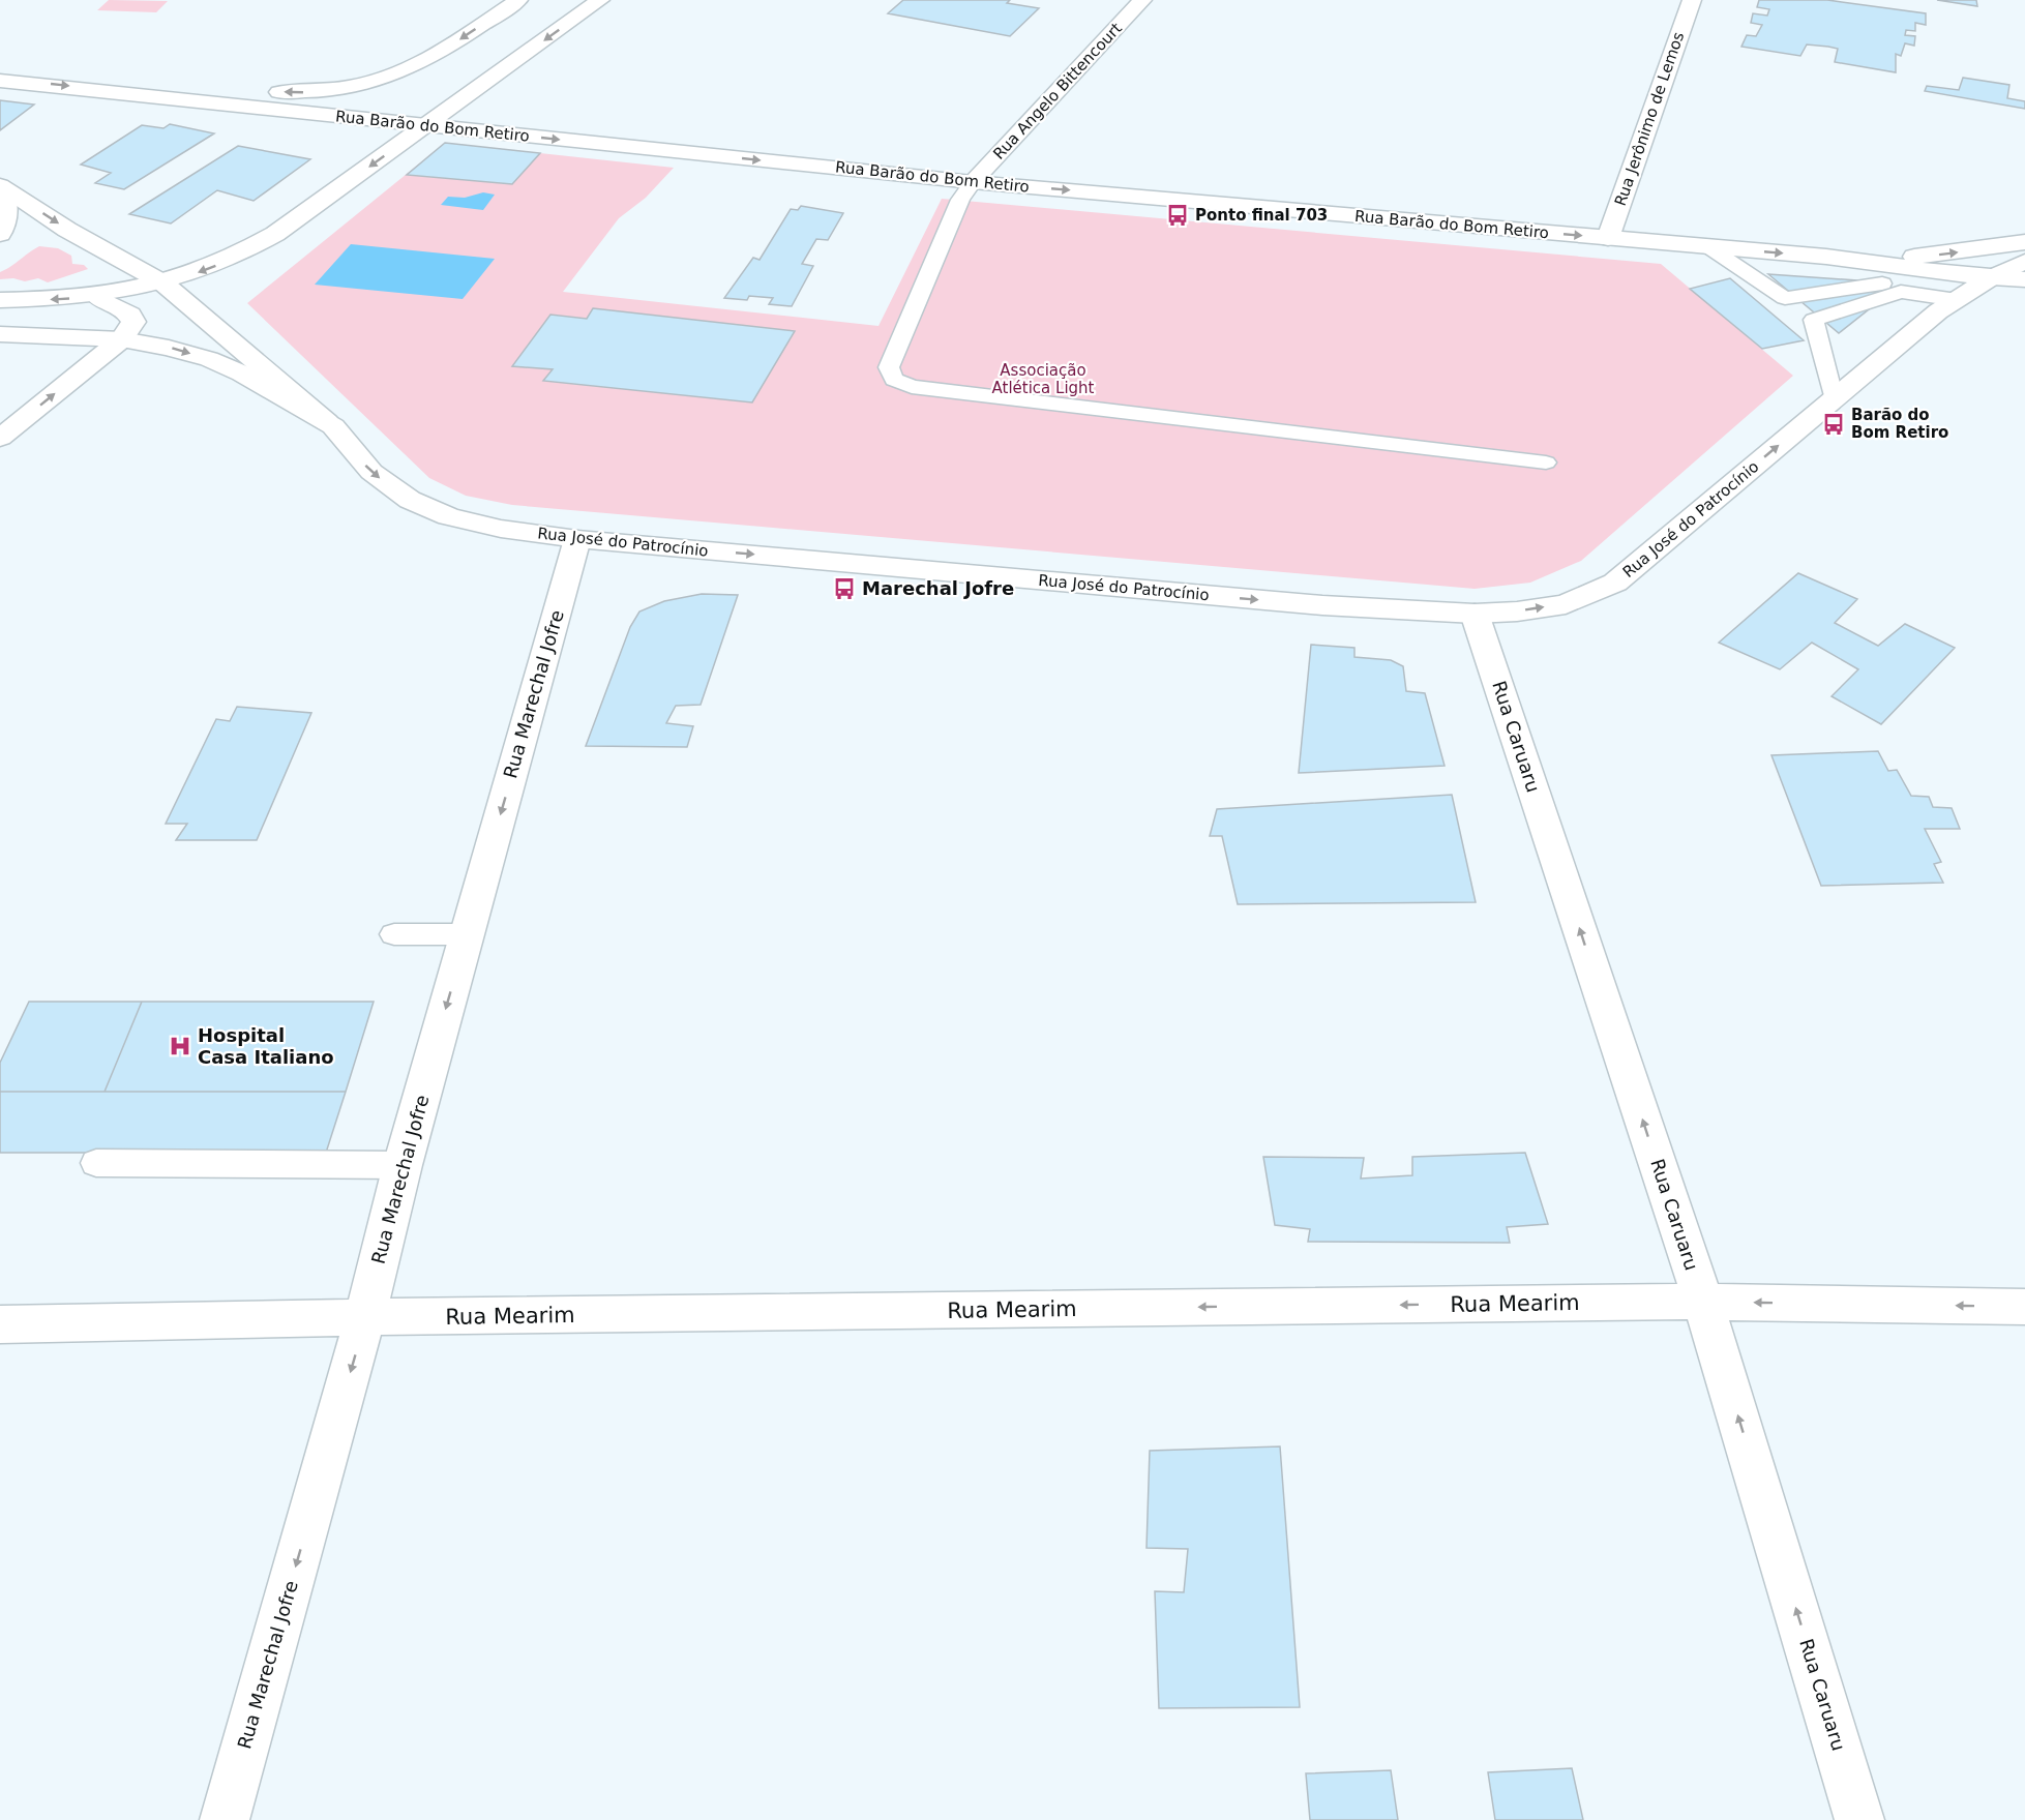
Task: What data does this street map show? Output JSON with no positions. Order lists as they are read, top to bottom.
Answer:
{
  "streets": {
    "main road": [
      "Rua Angelo Bittencourt",
      "Rua Jerônimo de Lemos",
      "Rua Barão do Bom Retiro",
      "Rua José do Patrocínio",
      "Rua Marechal Jofre",
      "Rua Caruaru",
      "Rua Mearim"
    ]
  },
  "crossings": [
    ["Rua Angelo Bittencourt", "Rua Barão do Bom Retiro"],
    ["Rua Jerônimo de Lemos", "Rua Barão do Bom Retiro"],
    ["Rua Barão do Bom Retiro", "Rua José do Patrocínio"],
    ["Rua José do Patrocínio", "Rua Marechal Jofre"],
    ["Rua José do Patrocínio", "Rua Caruaru"],
    ["Rua Marechal Jofre", "Rua Mearim"],
    ["Rua Caruaru", "Rua Mearim"]
  ],
  "one_way": [
    "Rua José do Patrocínio",
    "Rua Marechal Jofre",
    "Rua Caruaru",
    "Rua Mearim"
  ],
  "parks": ["Associação Atlética Light"],
  "places": {
    "bus stop": ["Ponto final 703", "Barão do Bom Retiro", "Marechal Jofre"],
    "hospital": ["Hospital Casa Italiano"]
  }
}
